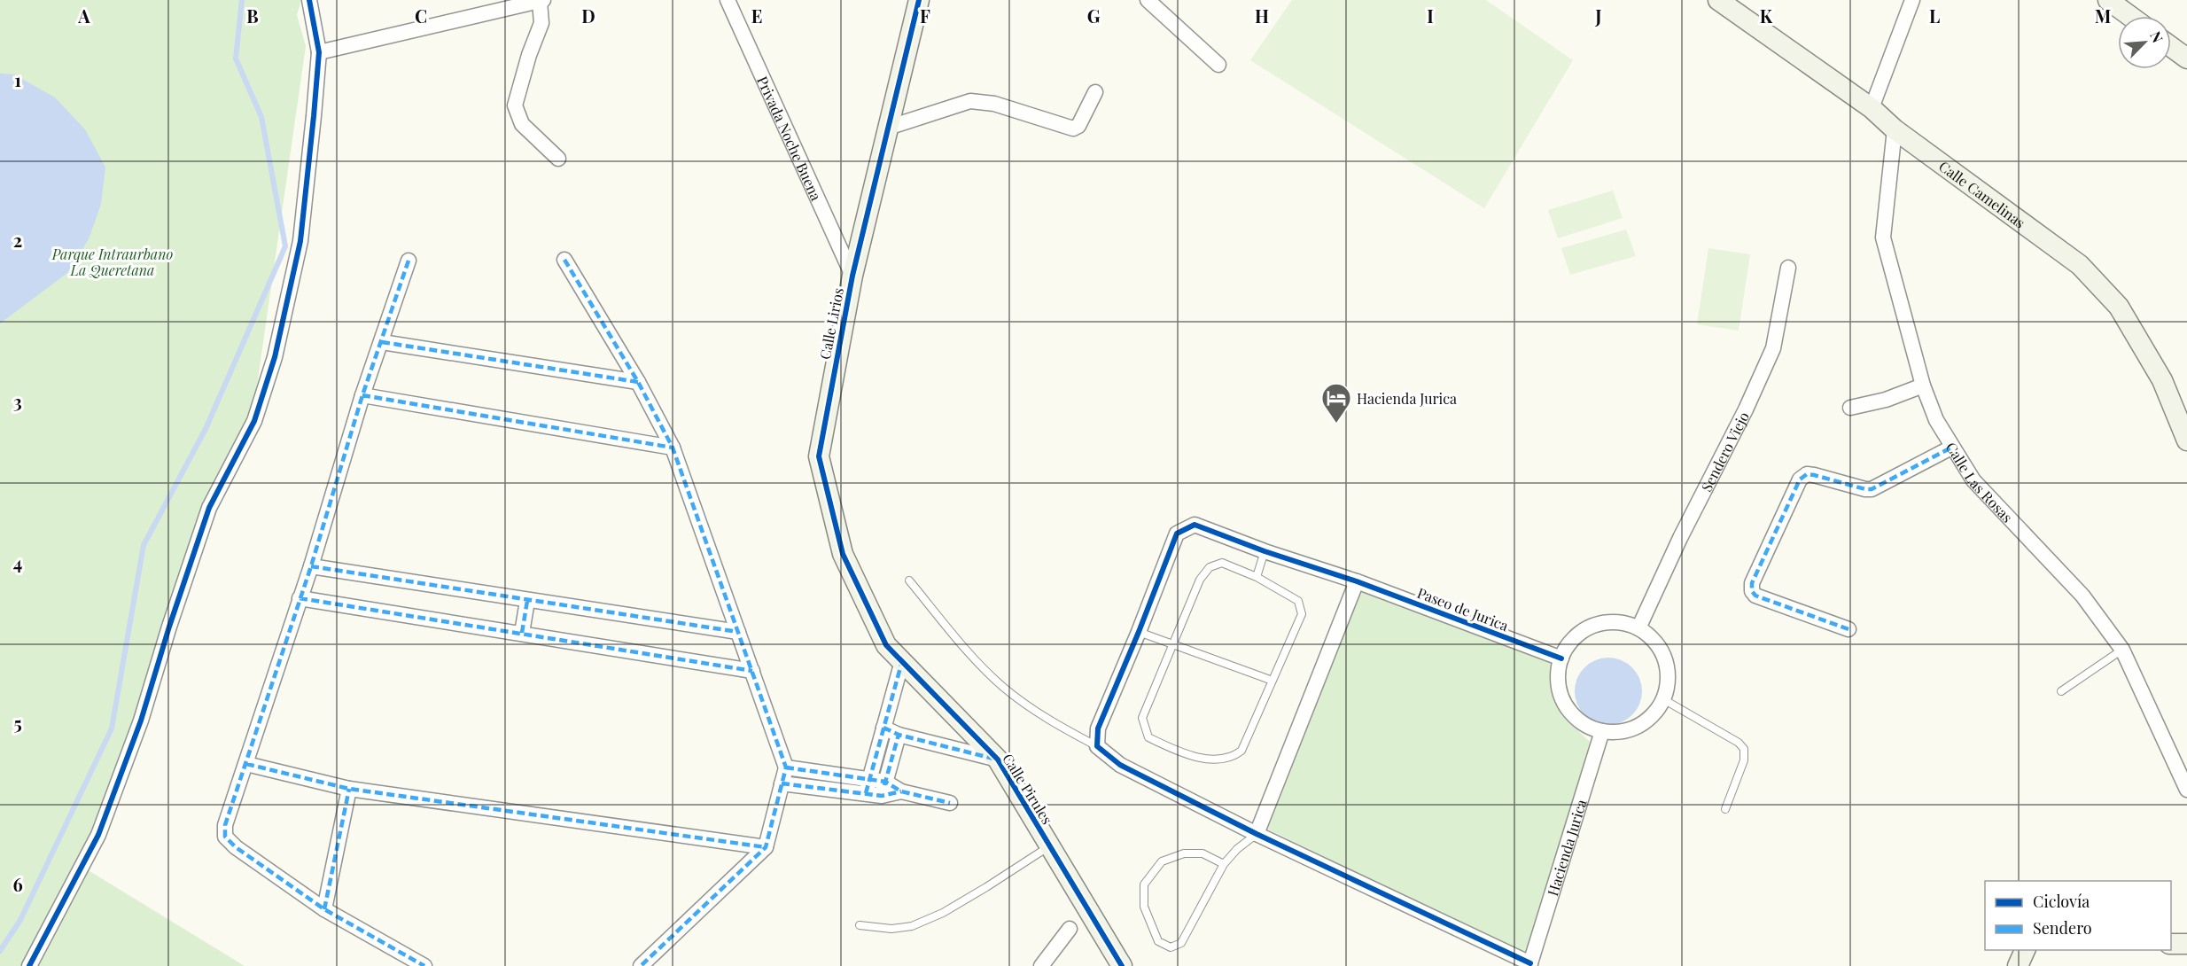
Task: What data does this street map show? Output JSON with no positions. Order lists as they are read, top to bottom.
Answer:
{
  "streets": {
    "street": [
      "Privada Noche Buena",
      "Calle Camelinas",
      "Calle Lirios",
      "Sendero Viejo",
      "Calle Las Rosas",
      "Paseo de Jurica",
      "Calle Pirules",
      "Hacienda Jurica"
    ]
  },
  "crossings": [
    ["Privada Noche Buena", "Calle Lirios"],
    ["Calle Camelinas", "Calle Las Rosas"],
    ["Calle Lirios", "Calle Pirules"],
    ["Sendero Viejo", "Paseo de Jurica"],
    ["Sendero Viejo", "Hacienda Jurica"],
    ["Paseo de Jurica", "Hacienda Jurica"]
  ],
  "parks": ["Parque Intraurbano La Queretana"],
  "places": {
    "hotel": ["Hacienda Jurica"]
  },
  "legend": ["Ciclovía", "Sendero"],
  "north": "top right",
  "grid": {
    "columns": [
      "A",
      "B",
      "C",
      "D",
      "E",
      "F",
      "G",
      "H",
      "I",
      "J",
      "K",
      "L",
      "M"
    ],
    "rows": [
      "1",
      "2",
      "3",
      "4",
      "5",
      "6"
    ]
  }
}
